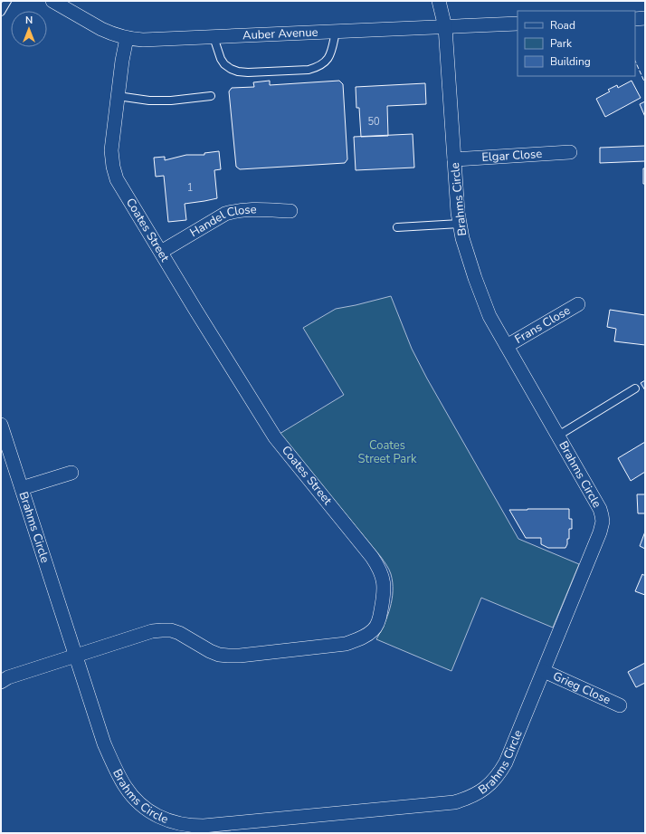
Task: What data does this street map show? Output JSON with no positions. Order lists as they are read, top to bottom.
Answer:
{
  "streets": {
    "street": [
      "Auber Avenue",
      "Elgar Close",
      "Brahms Circle",
      "Handel Close",
      "Coates Street",
      "Frans Close",
      "Grieg Close"
    ]
  },
  "crossings": [
    ["Auber Avenue", "Brahms Circle"],
    ["Auber Avenue", "Coates Street"],
    ["Elgar Close", "Brahms Circle"],
    ["Brahms Circle", "Coates Street"],
    ["Brahms Circle", "Frans Close"],
    ["Brahms Circle", "Grieg Close"],
    ["Handel Close", "Coates Street"]
  ],
  "parks": ["Coates Street Park"],
  "house_numbers": ["50", "1"],
  "legend": ["Road", "Park", "Building"],
  "north": "top"
}
